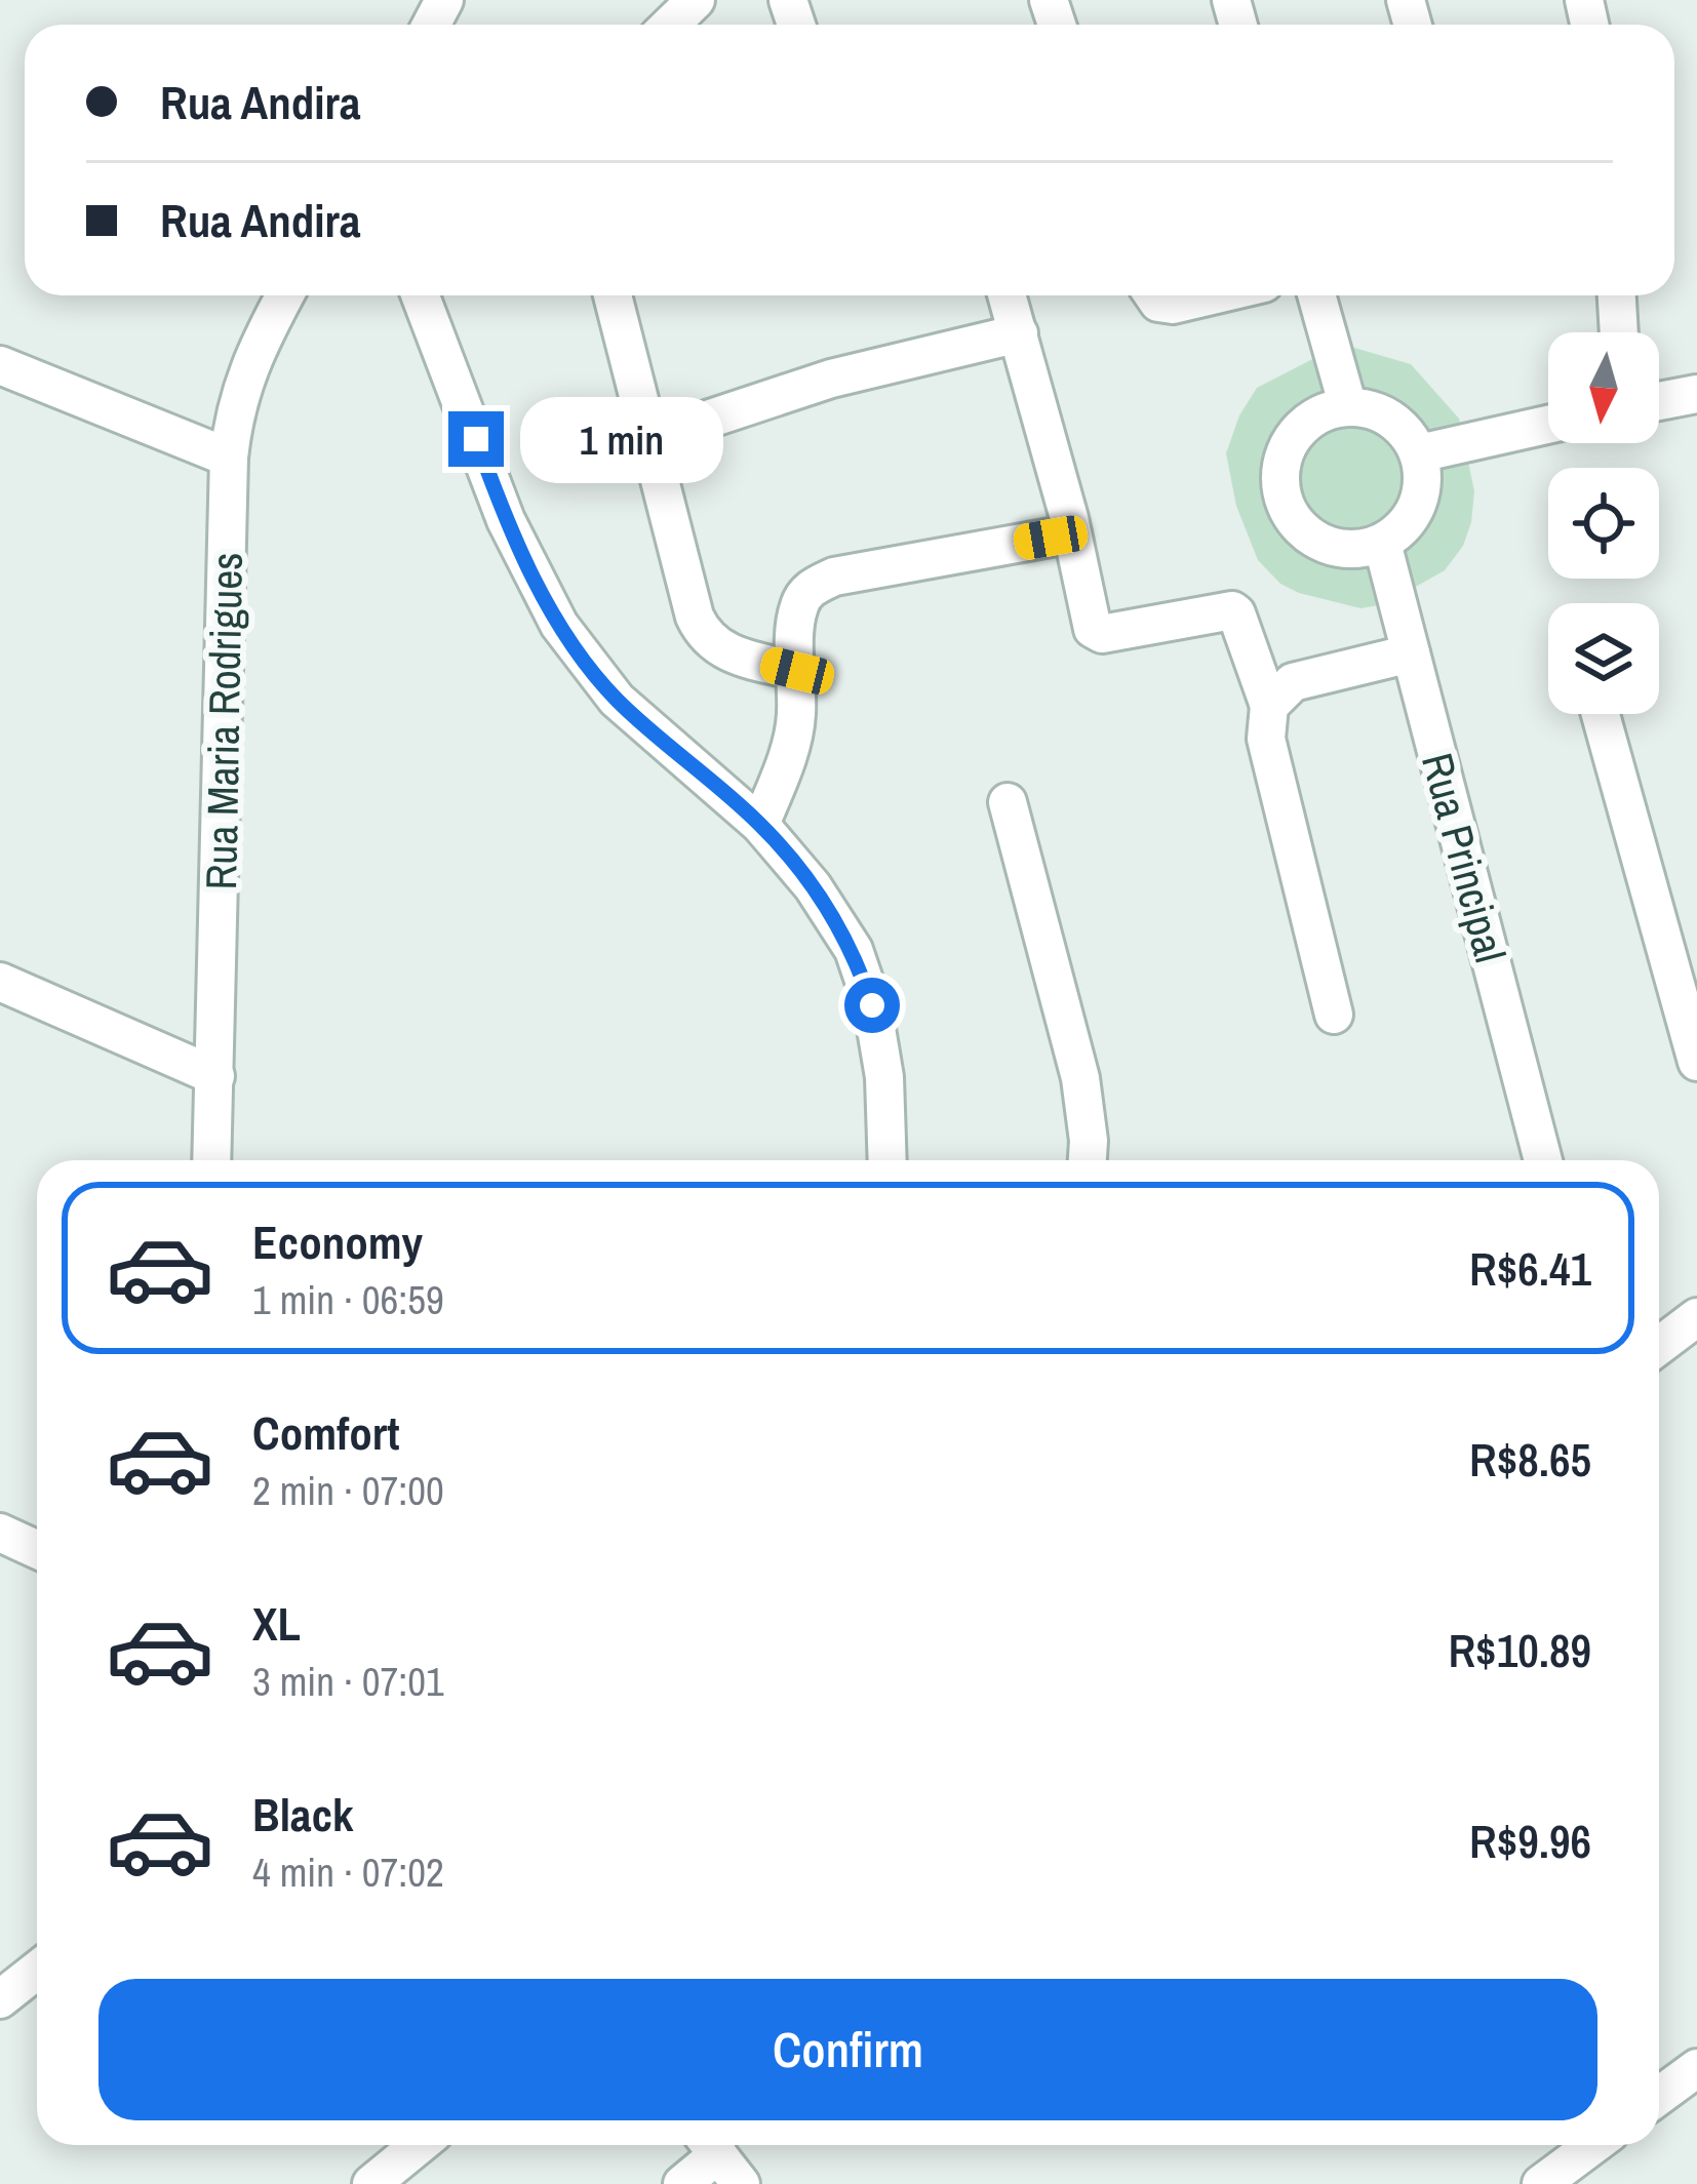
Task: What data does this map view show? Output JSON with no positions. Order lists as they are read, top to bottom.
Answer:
{
  "streets": {
    "street": ["Rua Maria Rodrigues", "Rua Principal"]
  },
  "north": "bottom",
  "page": {
    "banner": ["Rua Andira", "Rua Andira"],
    "bubble": "1 min",
    "list": [
      {
        "name": "Economy",
        "note": "1 min · 06:59",
        "value": "R$6.41"
      },
      {
        "name": "Comfort",
        "note": "2 min · 07:00",
        "value": "R$8.65"
      },
      {
        "name": "XL",
        "note": "3 min · 07:01",
        "value": "R$10.89"
      },
      {
        "name": "Black",
        "note": "4 min · 07:02",
        "value": "R$9.96"
      }
    ],
    "buttons": "Confirm"
  }
}
